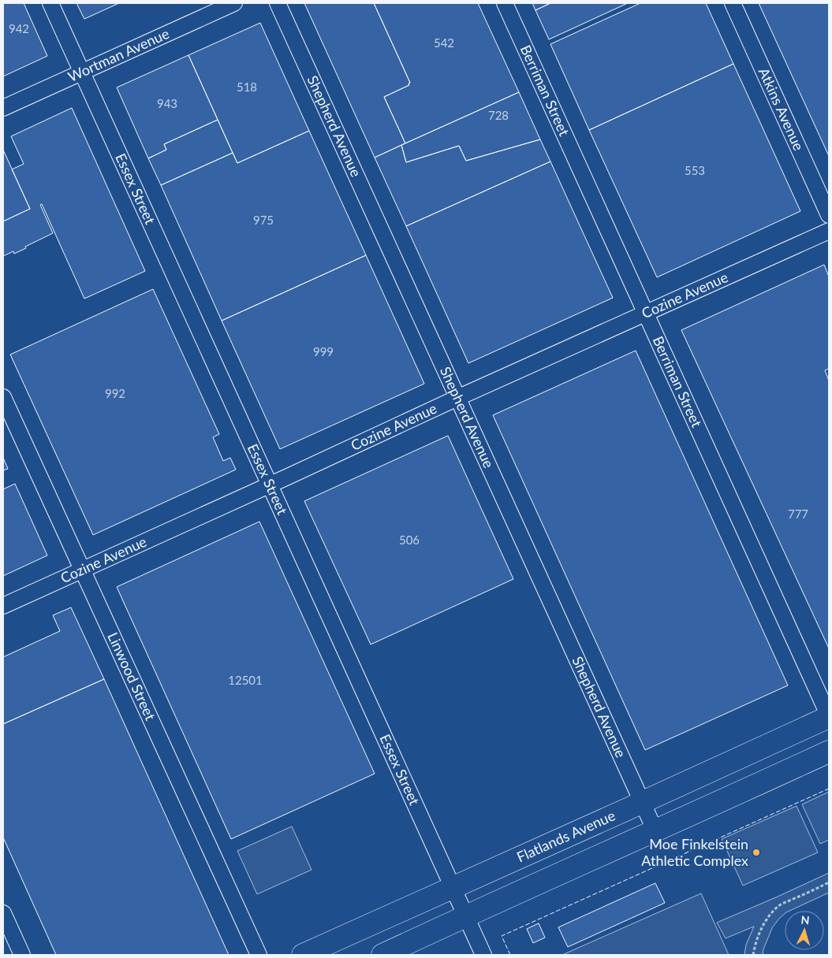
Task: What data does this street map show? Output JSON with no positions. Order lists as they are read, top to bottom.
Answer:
{
  "streets": {
    "main road": ["Flatlands Avenue"],
    "street": [
      "Wortman Avenue",
      "Berriman Street",
      "Atkins Avenue",
      "Shepherd Avenue",
      "Essex Street",
      "Cozine Avenue",
      "Linwood Street"
    ]
  },
  "crossings": [
    ["Wortman Avenue", "Essex Street"],
    ["Berriman Street", "Cozine Avenue"],
    ["Berriman Street", "Flatlands Avenue"],
    ["Shepherd Avenue", "Cozine Avenue"],
    ["Shepherd Avenue", "Flatlands Avenue"],
    ["Essex Street", "Cozine Avenue"],
    ["Essex Street", "Flatlands Avenue"],
    ["Cozine Avenue", "Linwood Street"]
  ],
  "places": ["Moe Finkelstein Athletic Complex"],
  "house_numbers": [
    "942",
    "542",
    "518",
    "943",
    "728",
    "553",
    "975",
    "999",
    "992",
    "777",
    "506",
    "12501"
  ],
  "north": "top"
}
